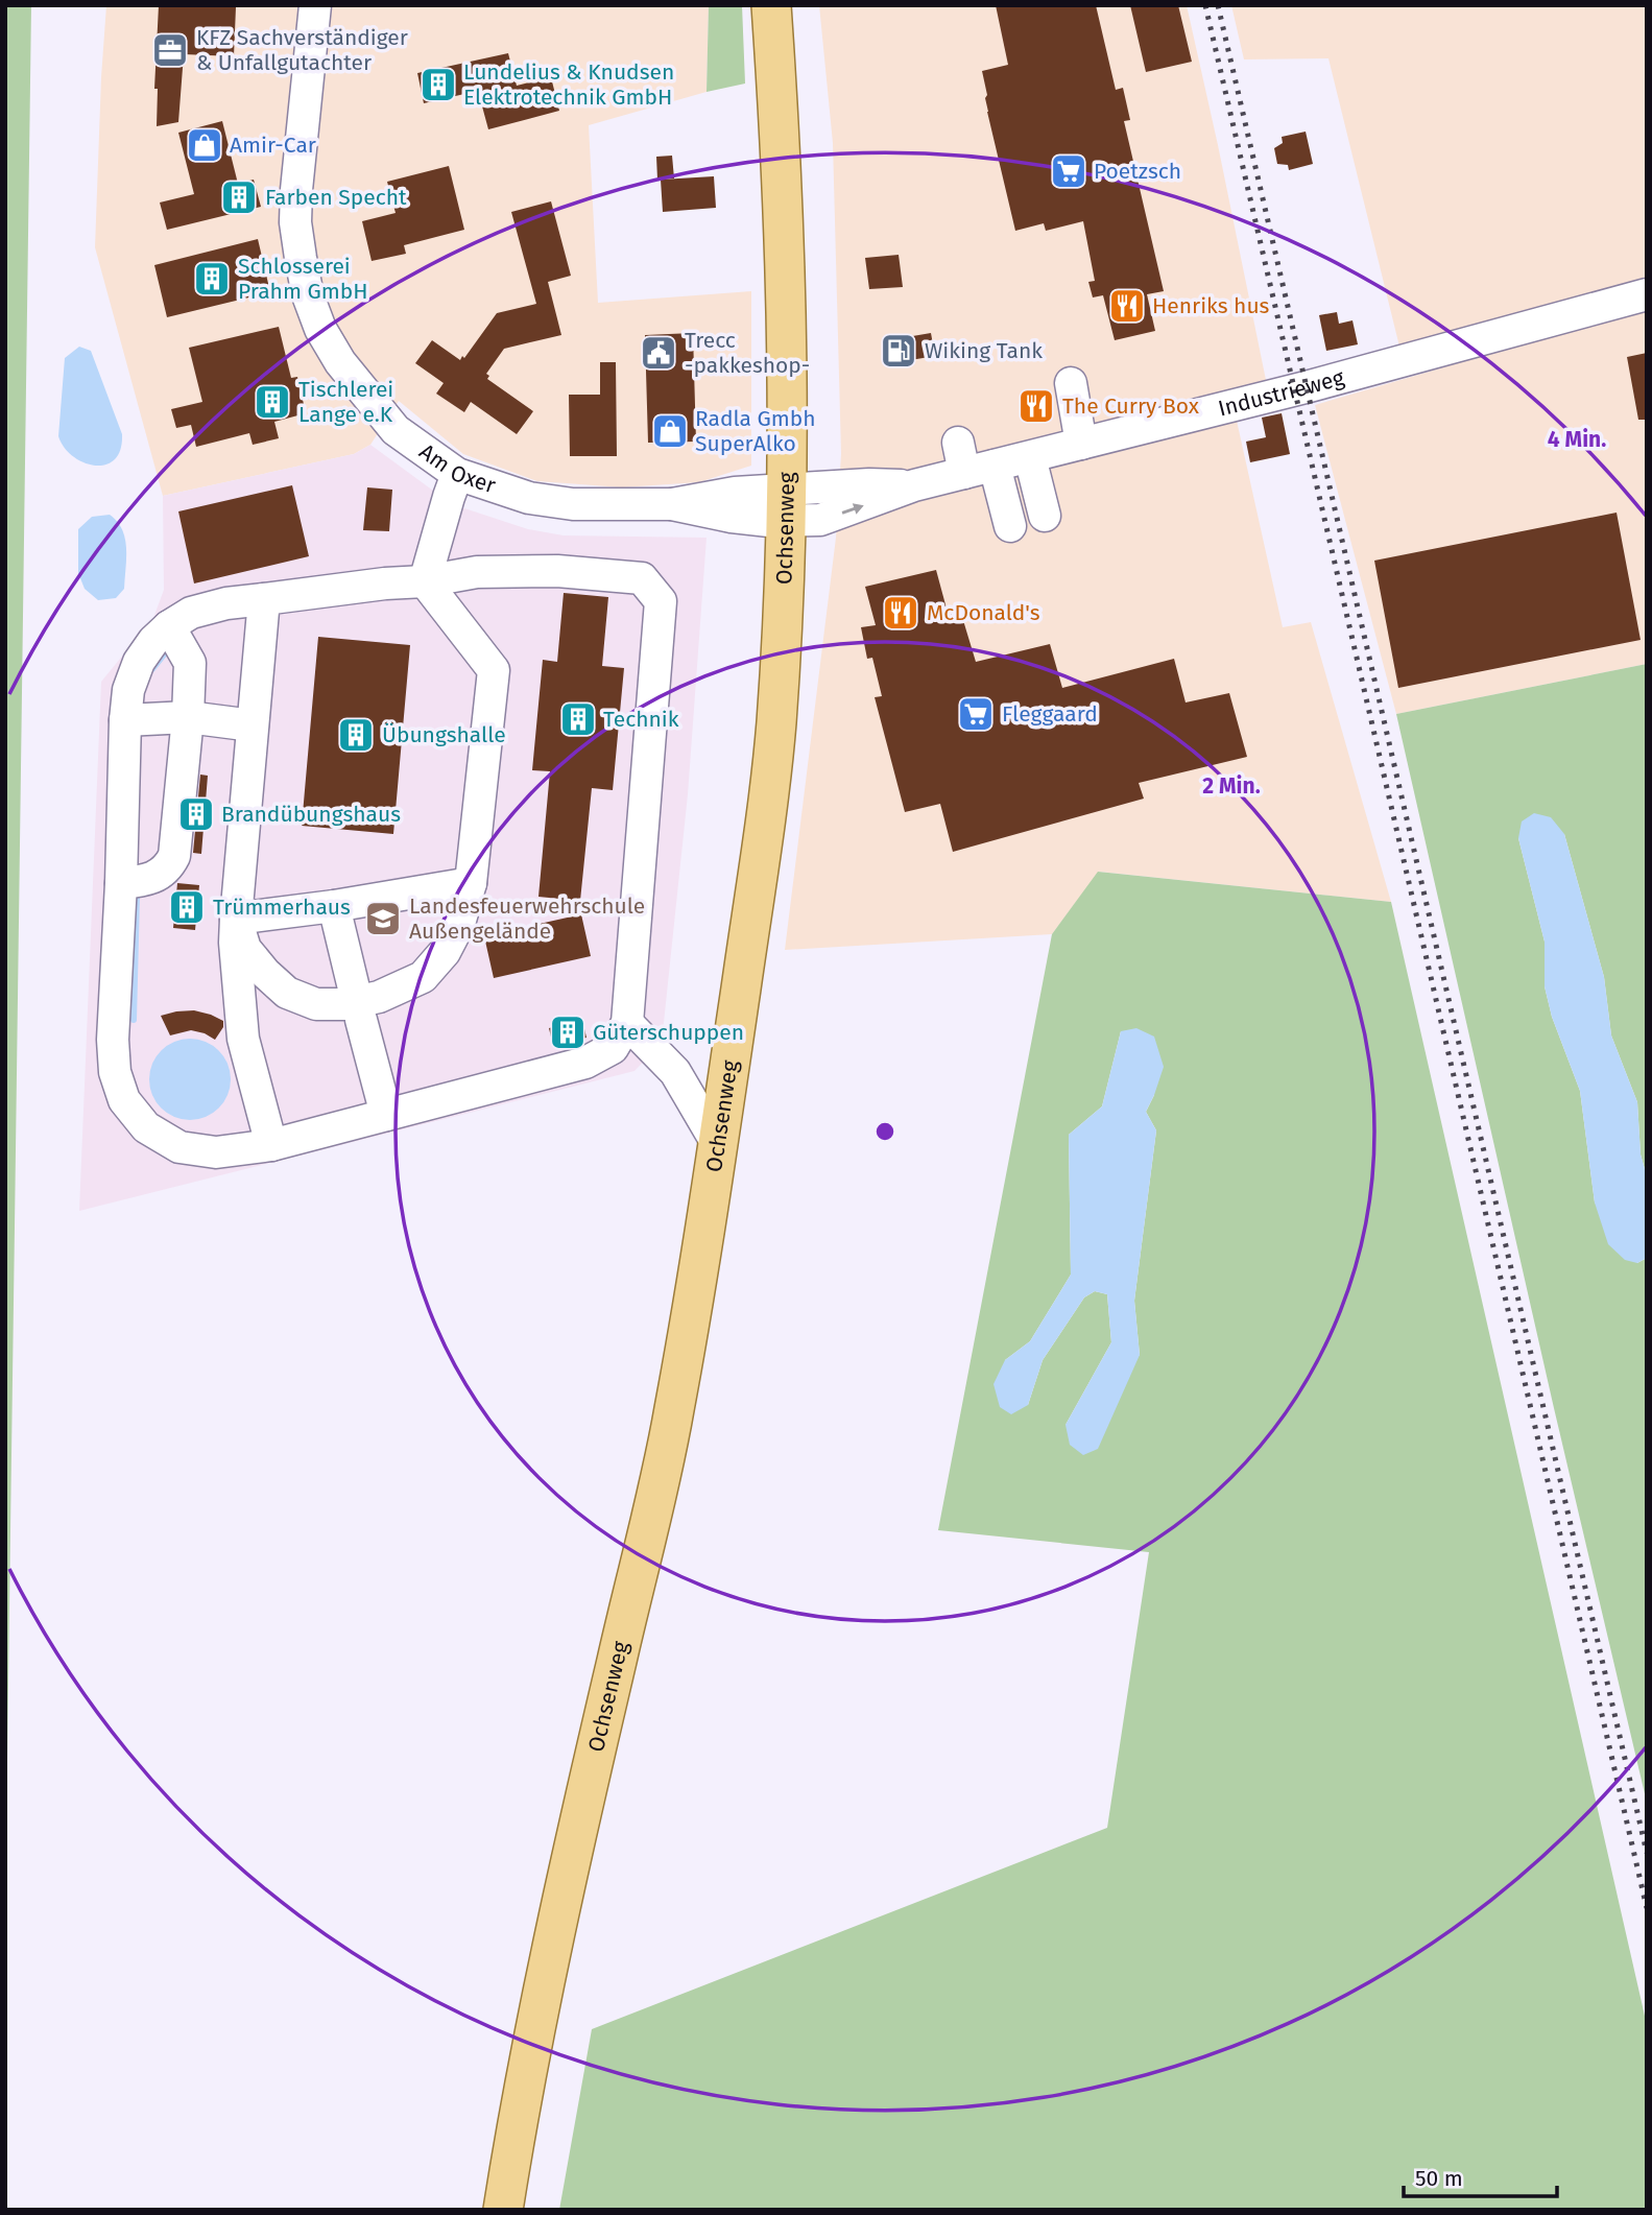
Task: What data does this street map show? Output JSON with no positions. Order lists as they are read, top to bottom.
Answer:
{
  "streets": {
    "main road": ["Ochsenweg"],
    "street": ["Industrieweg", "Am Oxer"]
  },
  "crossings": [
    ["Industrieweg", "Am Oxer"],
    ["Industrieweg", "Ochsenweg"],
    ["Am Oxer", "Ochsenweg"]
  ],
  "places": {
    "office": ["KFZ Sachverständiger & Unfallgutachter"],
    "building": [
      "Lundelius & Knudsen Elektrotechnik GmbH",
      "Farben Specht",
      "Schlosserei Prahm GmbH",
      "Tischlerei Lange e.K",
      "Technik",
      "Übungshalle",
      "Brandübungshaus",
      "Trümmerhaus",
      "Güterschuppen"
    ],
    "shop": ["Amir-Car", "Radla Gmbh SuperAlko"],
    "supermarket": ["Poetzsch", "Fleggaard"],
    "restaurant": ["Henriks hus", "The Curry Box", "McDonald's"],
    "fuel station": ["Wiking Tank"],
    "public building": ["Trecc -pakkeshop-"],
    "school or university": ["Landesfeuerwehrschule Außengelände"]
  },
  "scale_bar": "50 m",
  "rings": ["4 Min.", "2 Min."]
}
